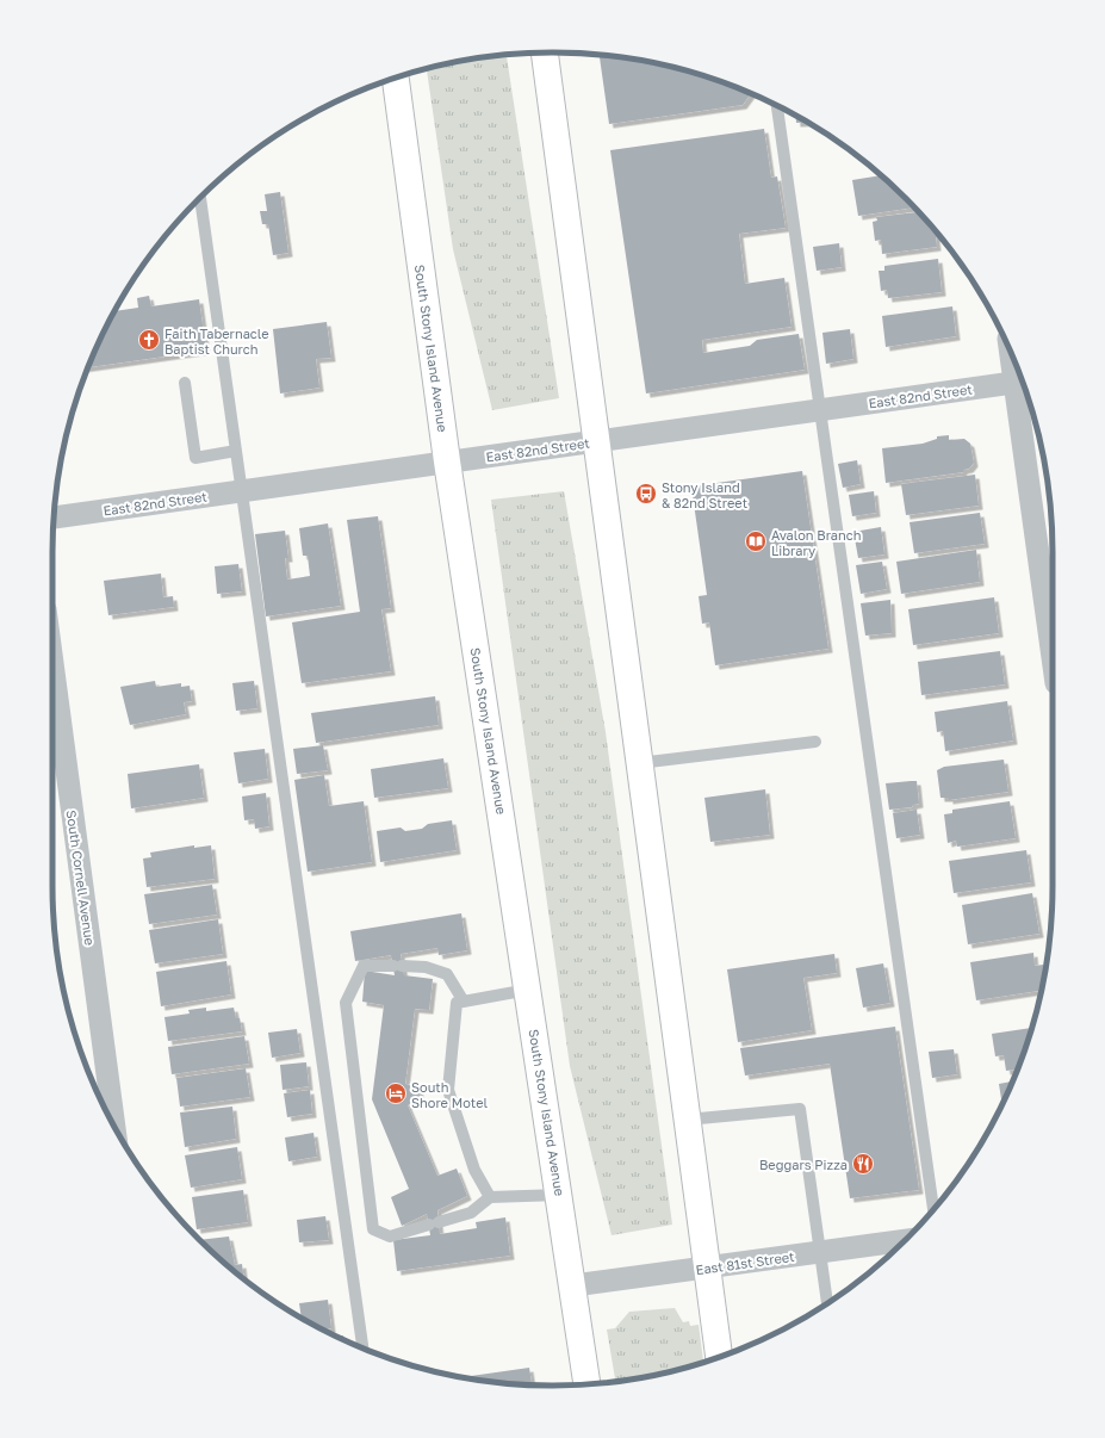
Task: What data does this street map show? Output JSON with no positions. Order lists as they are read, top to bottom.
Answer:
{
  "streets": {
    "highway": ["South Stony Island Avenue"],
    "street": ["East 82nd Street", "South Cornell Avenue", "East 81st Street"]
  },
  "crossings": [
    ["South Stony Island Avenue", "East 82nd Street"],
    ["South Stony Island Avenue", "East 81st Street"]
  ],
  "places": {
    "church": ["Faith Tabernacle Baptist Church"],
    "bus stop": ["Stony Island & 82nd Street"],
    "library": ["Avalon Branch Library"],
    "hotel": ["South Shore Motel"],
    "restaurant": ["Beggars Pizza"]
  }
}
